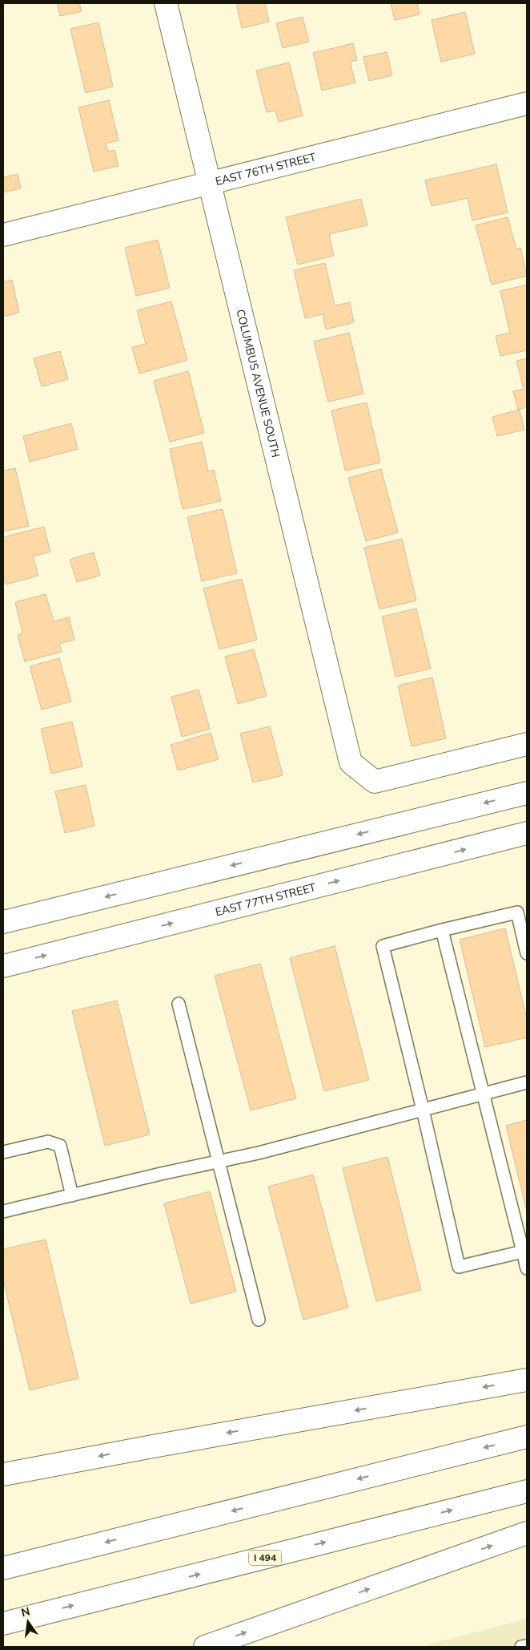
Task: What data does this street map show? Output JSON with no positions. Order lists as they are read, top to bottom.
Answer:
{
  "streets": {
    "main road": [
      "EAST 76TH STREET",
      "COLUMBUS AVENUE SOUTH",
      "EAST 77TH STREET",
      "I 494"
    ]
  },
  "crossings": [
    ["EAST 76TH STREET", "COLUMBUS AVENUE SOUTH"]
  ],
  "north": "top"
}
